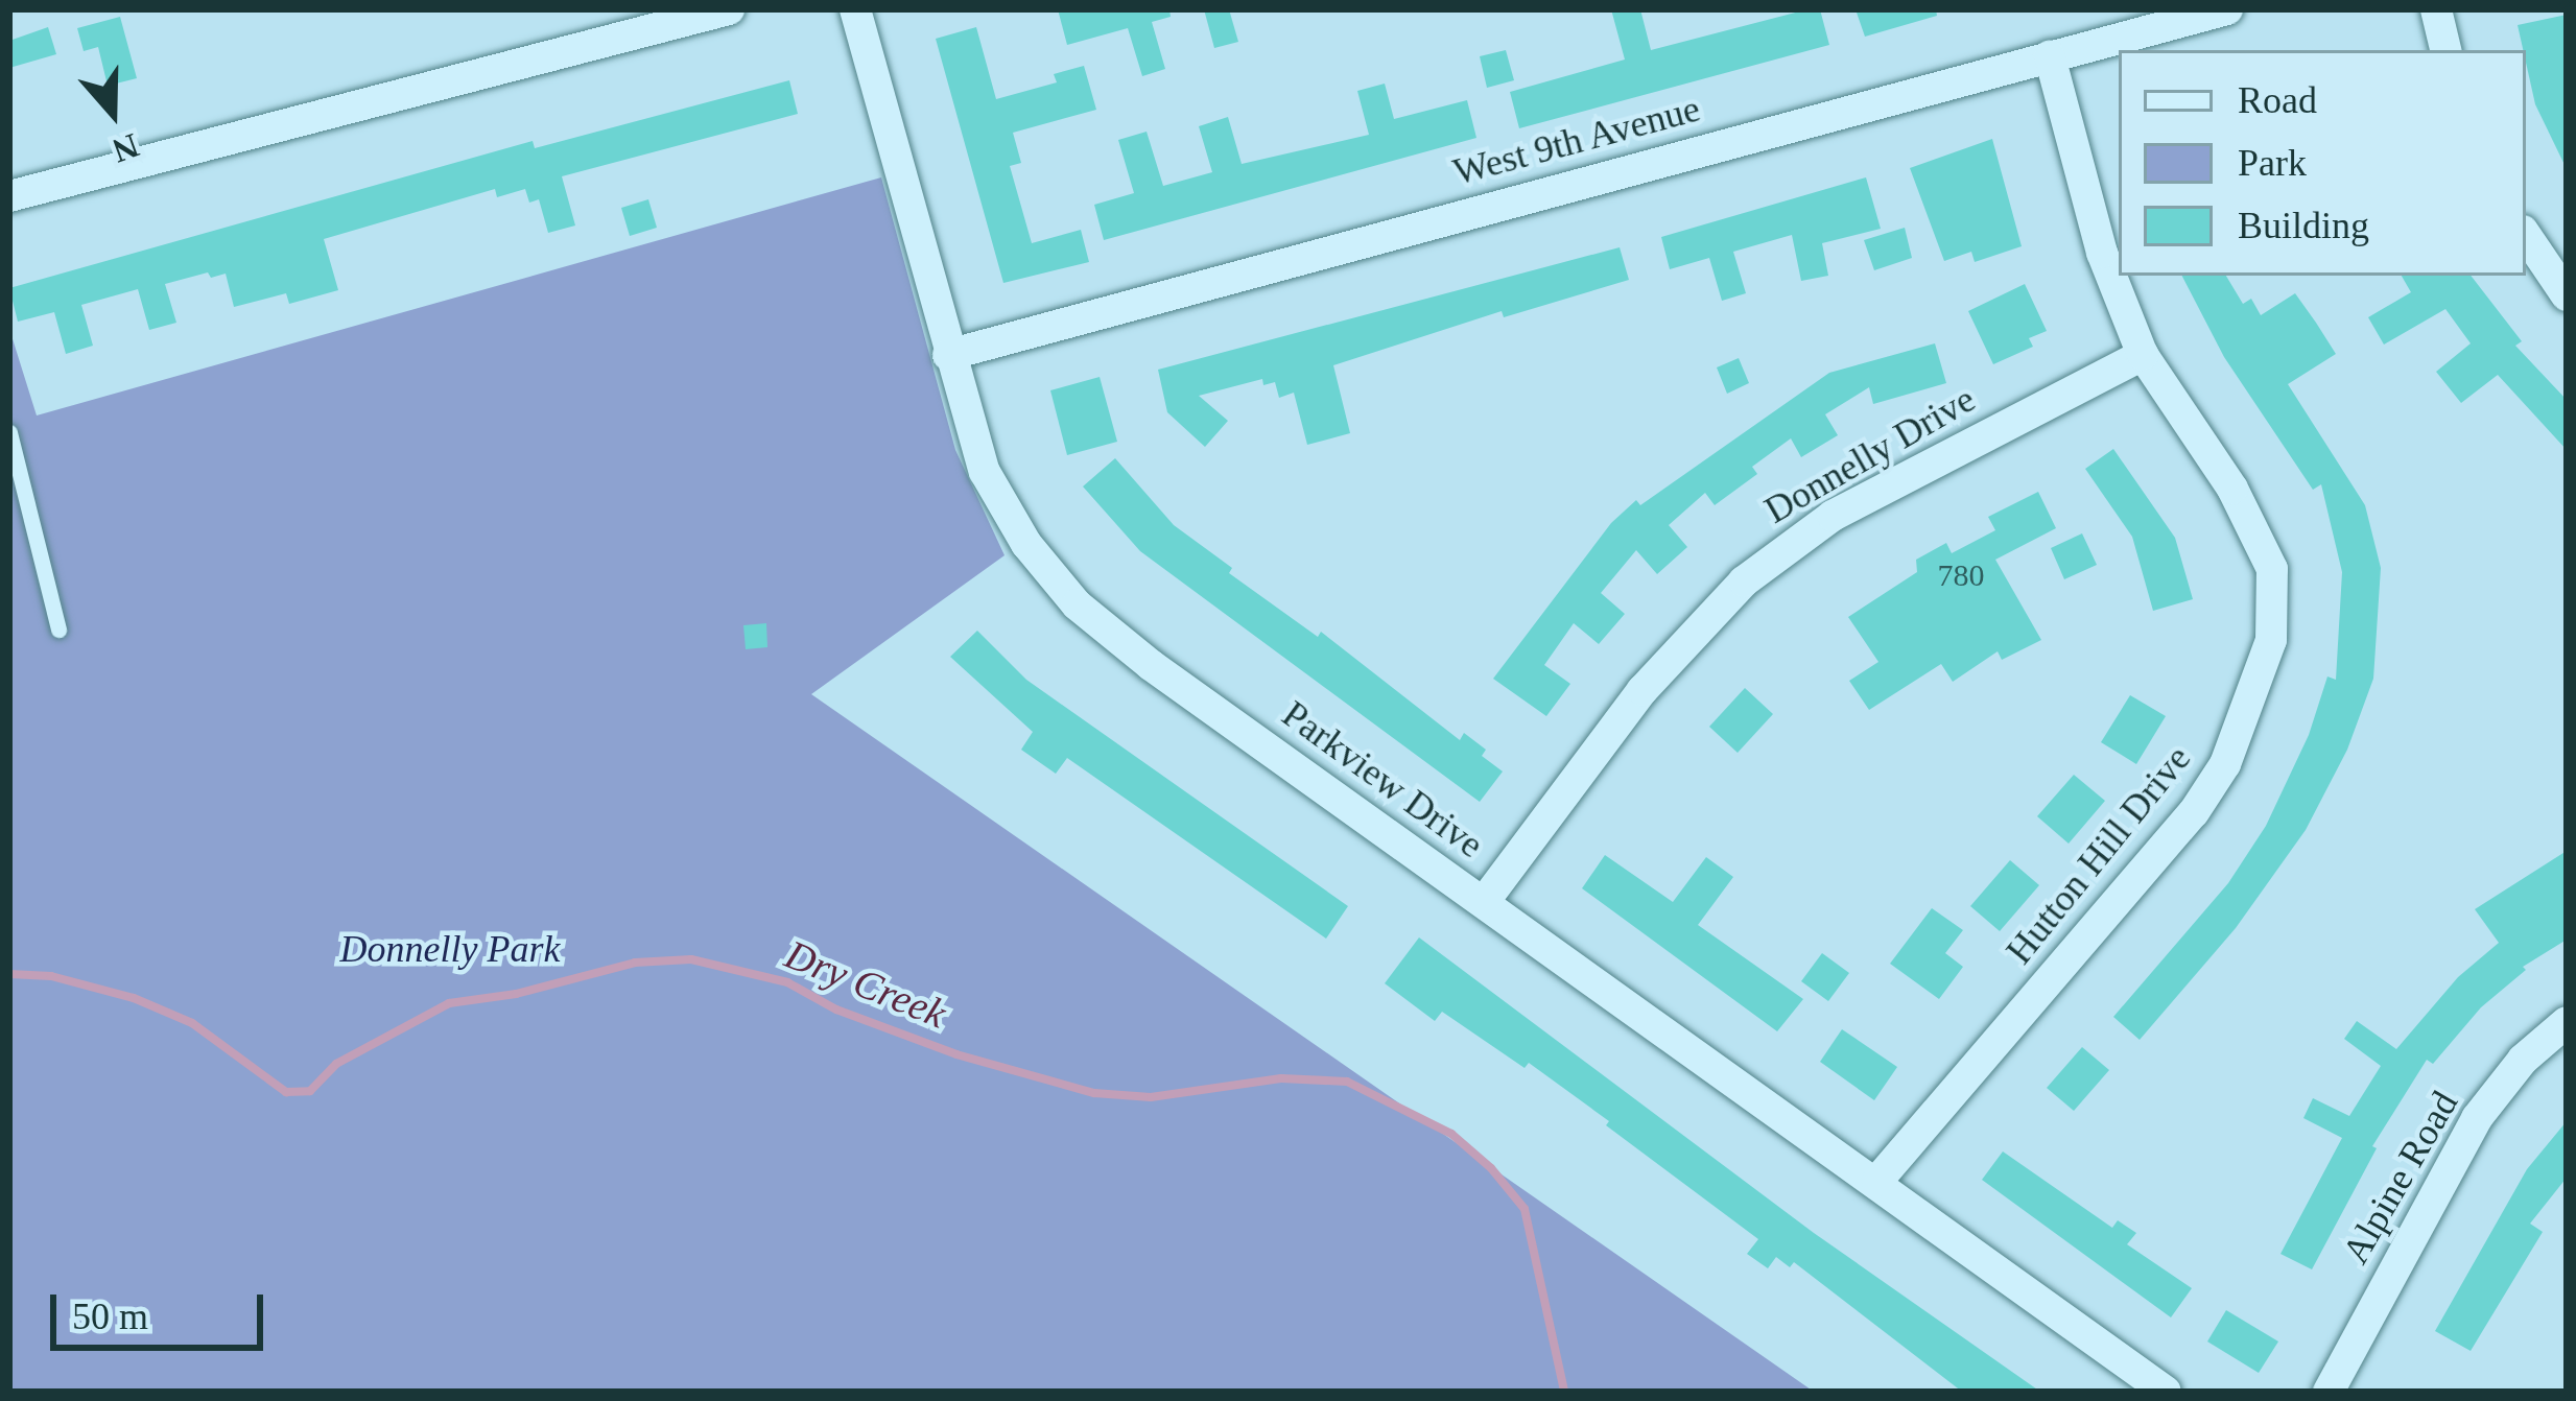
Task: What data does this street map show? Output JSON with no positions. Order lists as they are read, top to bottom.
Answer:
{
  "streets": {
    "street": [
      "West 9th Avenue",
      "Donnelly Drive",
      "Parkview Drive",
      "Hutton Hill Drive",
      "Alpine Road"
    ]
  },
  "crossings": [
    ["West 9th Avenue", "Parkview Drive"],
    ["West 9th Avenue", "Hutton Hill Drive"],
    ["Donnelly Drive", "Parkview Drive"],
    ["Donnelly Drive", "Hutton Hill Drive"],
    ["Parkview Drive", "Hutton Hill Drive"]
  ],
  "water": ["Dry Creek"],
  "parks": ["Donnelly Park"],
  "house_numbers": ["780"],
  "legend": ["Road", "Park", "Building"],
  "scale_bar": "50 m",
  "north": "bottom"
}
